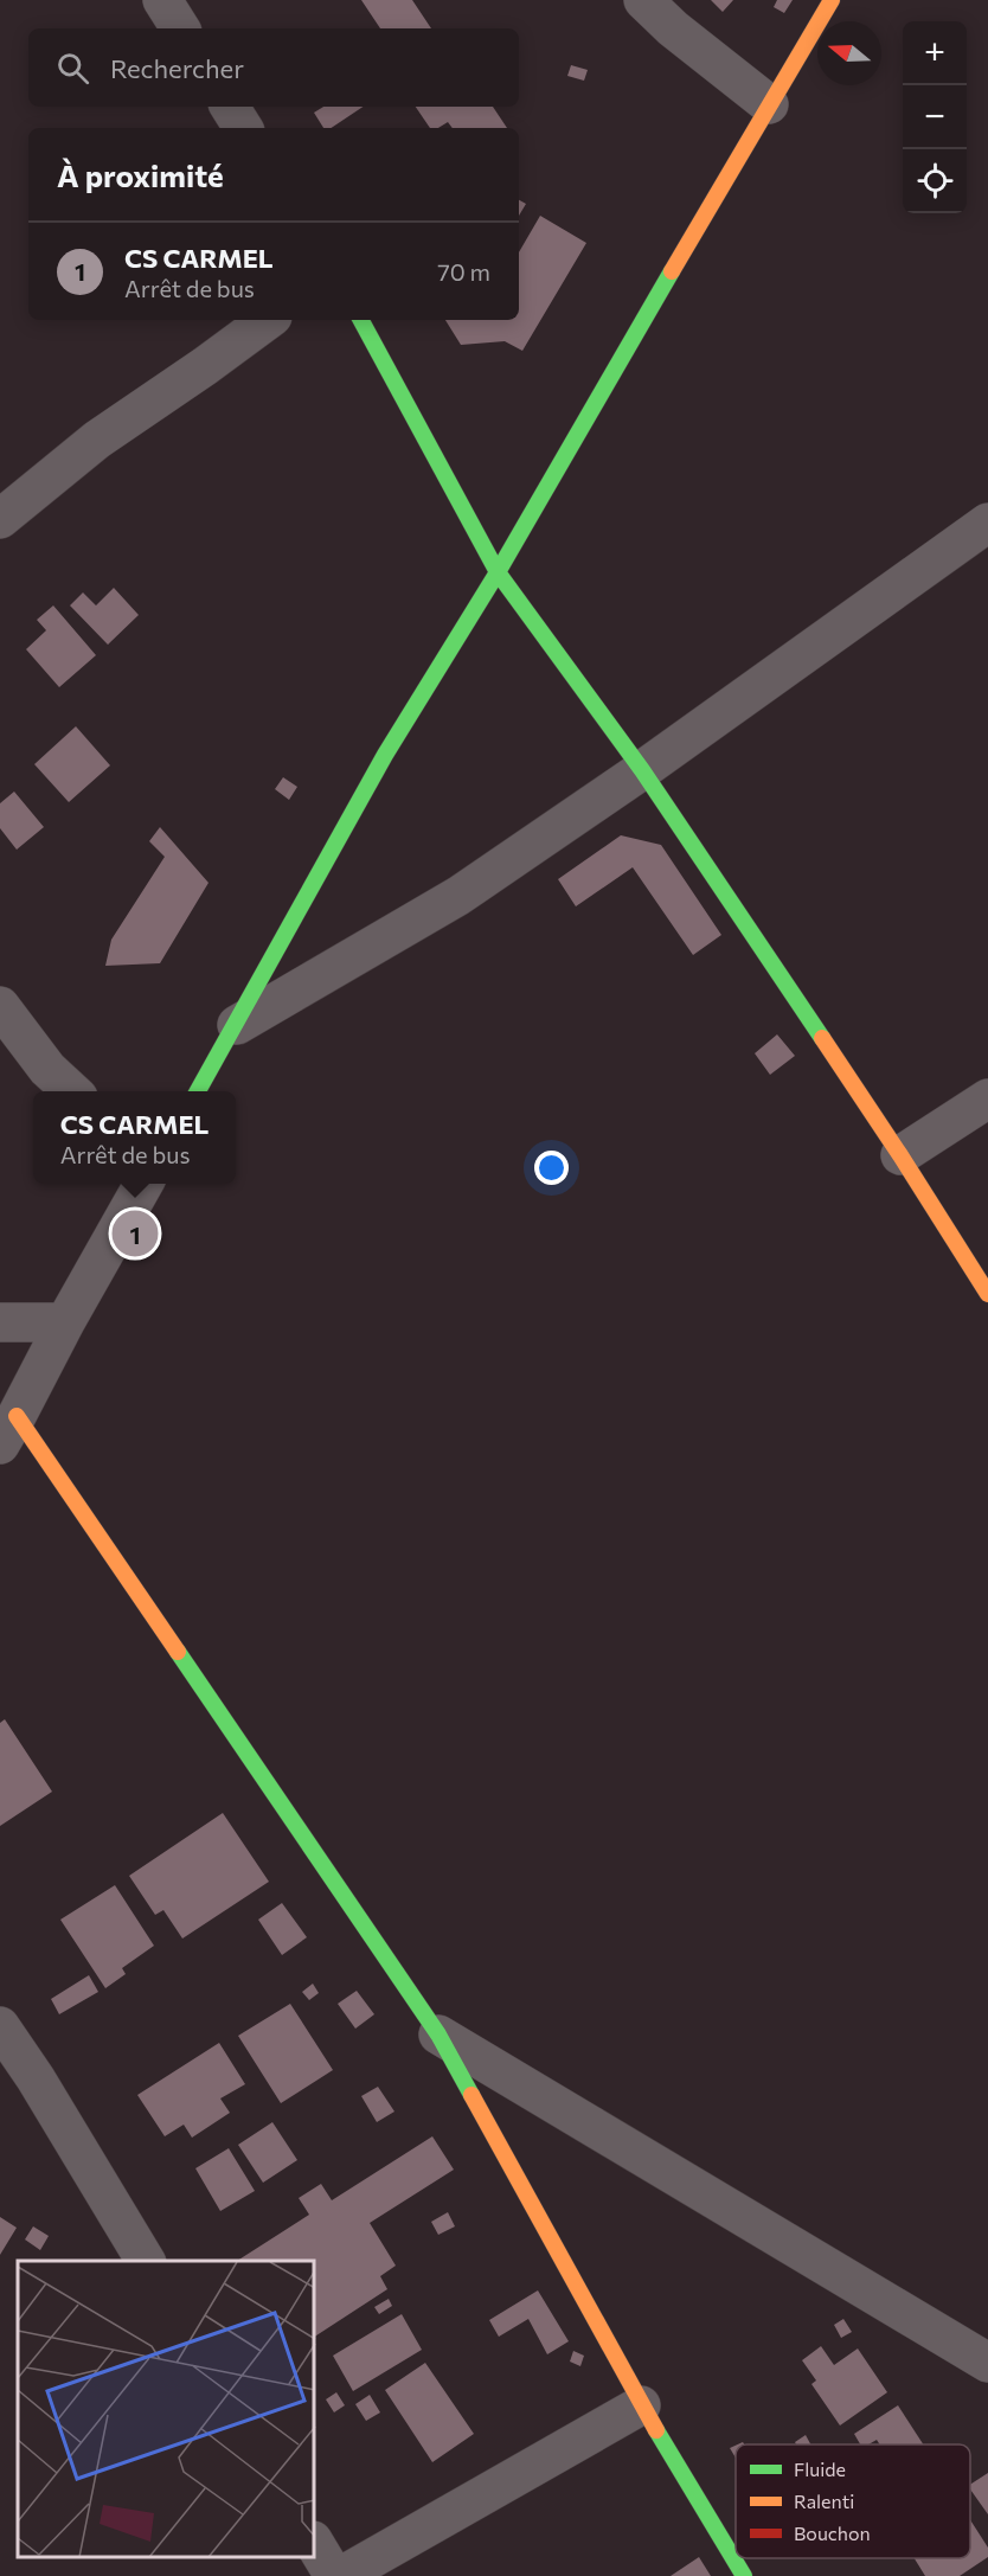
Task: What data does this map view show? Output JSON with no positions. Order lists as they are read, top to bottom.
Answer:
{
  "legend": ["Fluide", "Ralenti", "Bouchon"],
  "north": "left",
  "page": {
    "map_buttons": ["+", "−"],
    "search": "Rechercher",
    "heading": "À proximité",
    "list": [
      {
        "mark": "1",
        "name": "CS CARMEL",
        "note": "Arrêt de bus",
        "value": "70 m"
      }
    ],
    "popup": ["CS CARMEL", "Arrêt de bus"],
    "pins": "1"
  }
}
